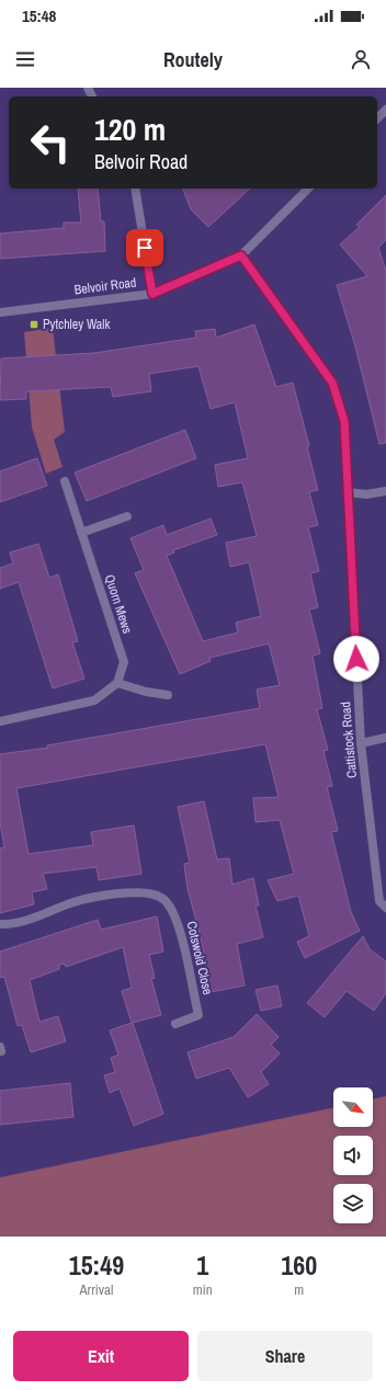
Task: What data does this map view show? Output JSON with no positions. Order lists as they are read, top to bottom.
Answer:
{
  "streets": {
    "street": [
      "Belvoir Road",
      "Quorn Mews",
      "Cattistock Road",
      "Cotswold Close"
    ]
  },
  "crossings": [
    ["Belvoir Road", "Cattistock Road"]
  ],
  "places": {
    "transit": ["Pytchley Walk"]
  },
  "north": "bottom right",
  "page": {
    "status": "15:48",
    "header": "Routely",
    "turn": ["120 m", "Belvoir Road"],
    "eta": [
      "15:49",
      "Arrival",
      "1",
      "min",
      "160",
      "m"
    ],
    "buttons": ["Exit", "Share"]
  }
}
